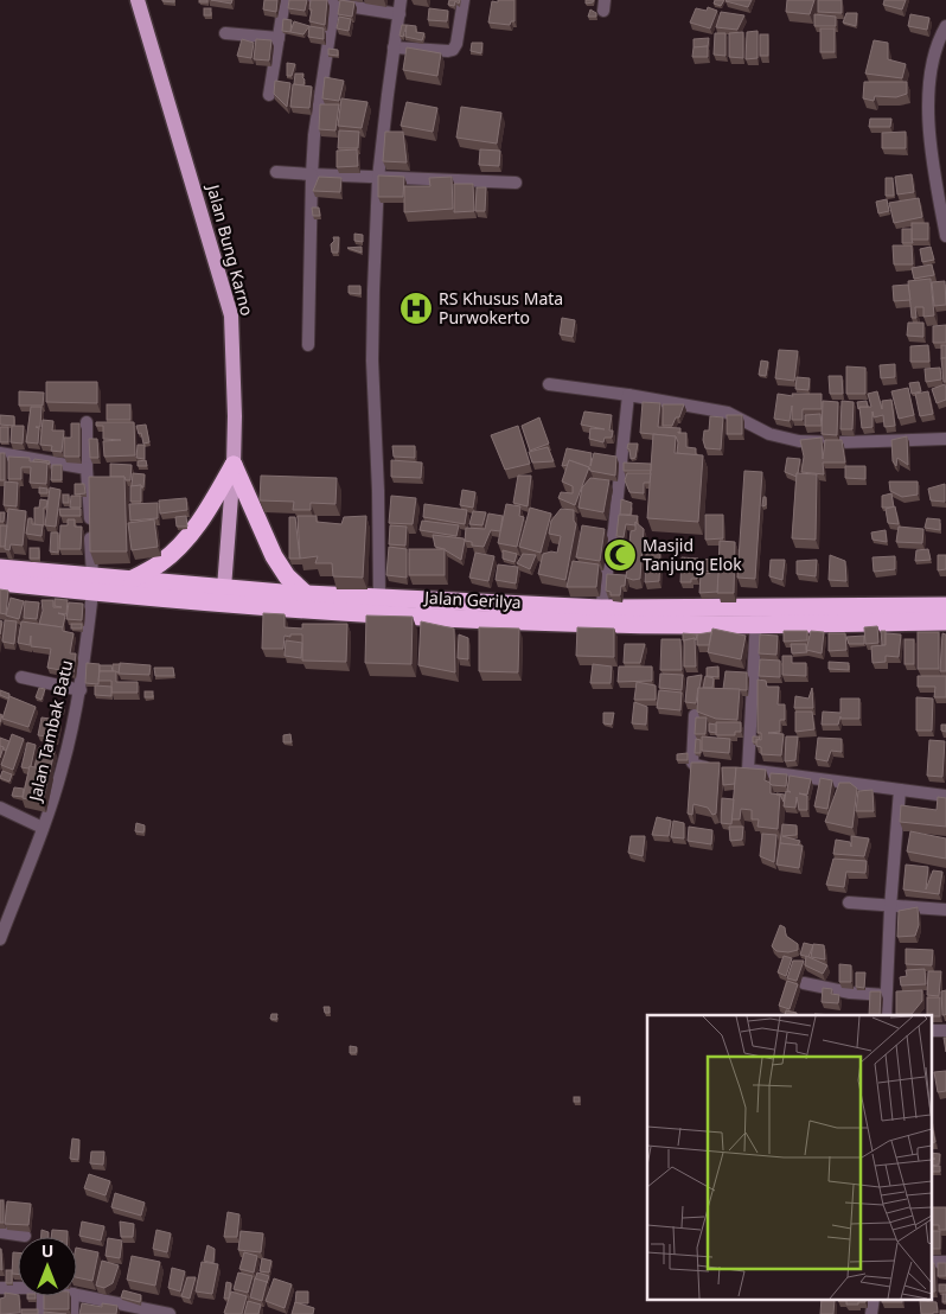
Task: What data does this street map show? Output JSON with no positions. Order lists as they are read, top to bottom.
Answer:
{
  "streets": {
    "highway": ["Jalan Gerilya"],
    "main road": ["Jalan Bung Karno"],
    "street": ["Jalan Tambak Batu"]
  },
  "crossings": [
    ["Jalan Bung Karno", "Jalan Gerilya"],
    ["Jalan Gerilya", "Jalan Tambak Batu"]
  ],
  "places": {
    "hospital": ["RS Khusus Mata Purwokerto"],
    "mosque": ["Masjid Tanjung Elok"]
  },
  "north": "top"
}
